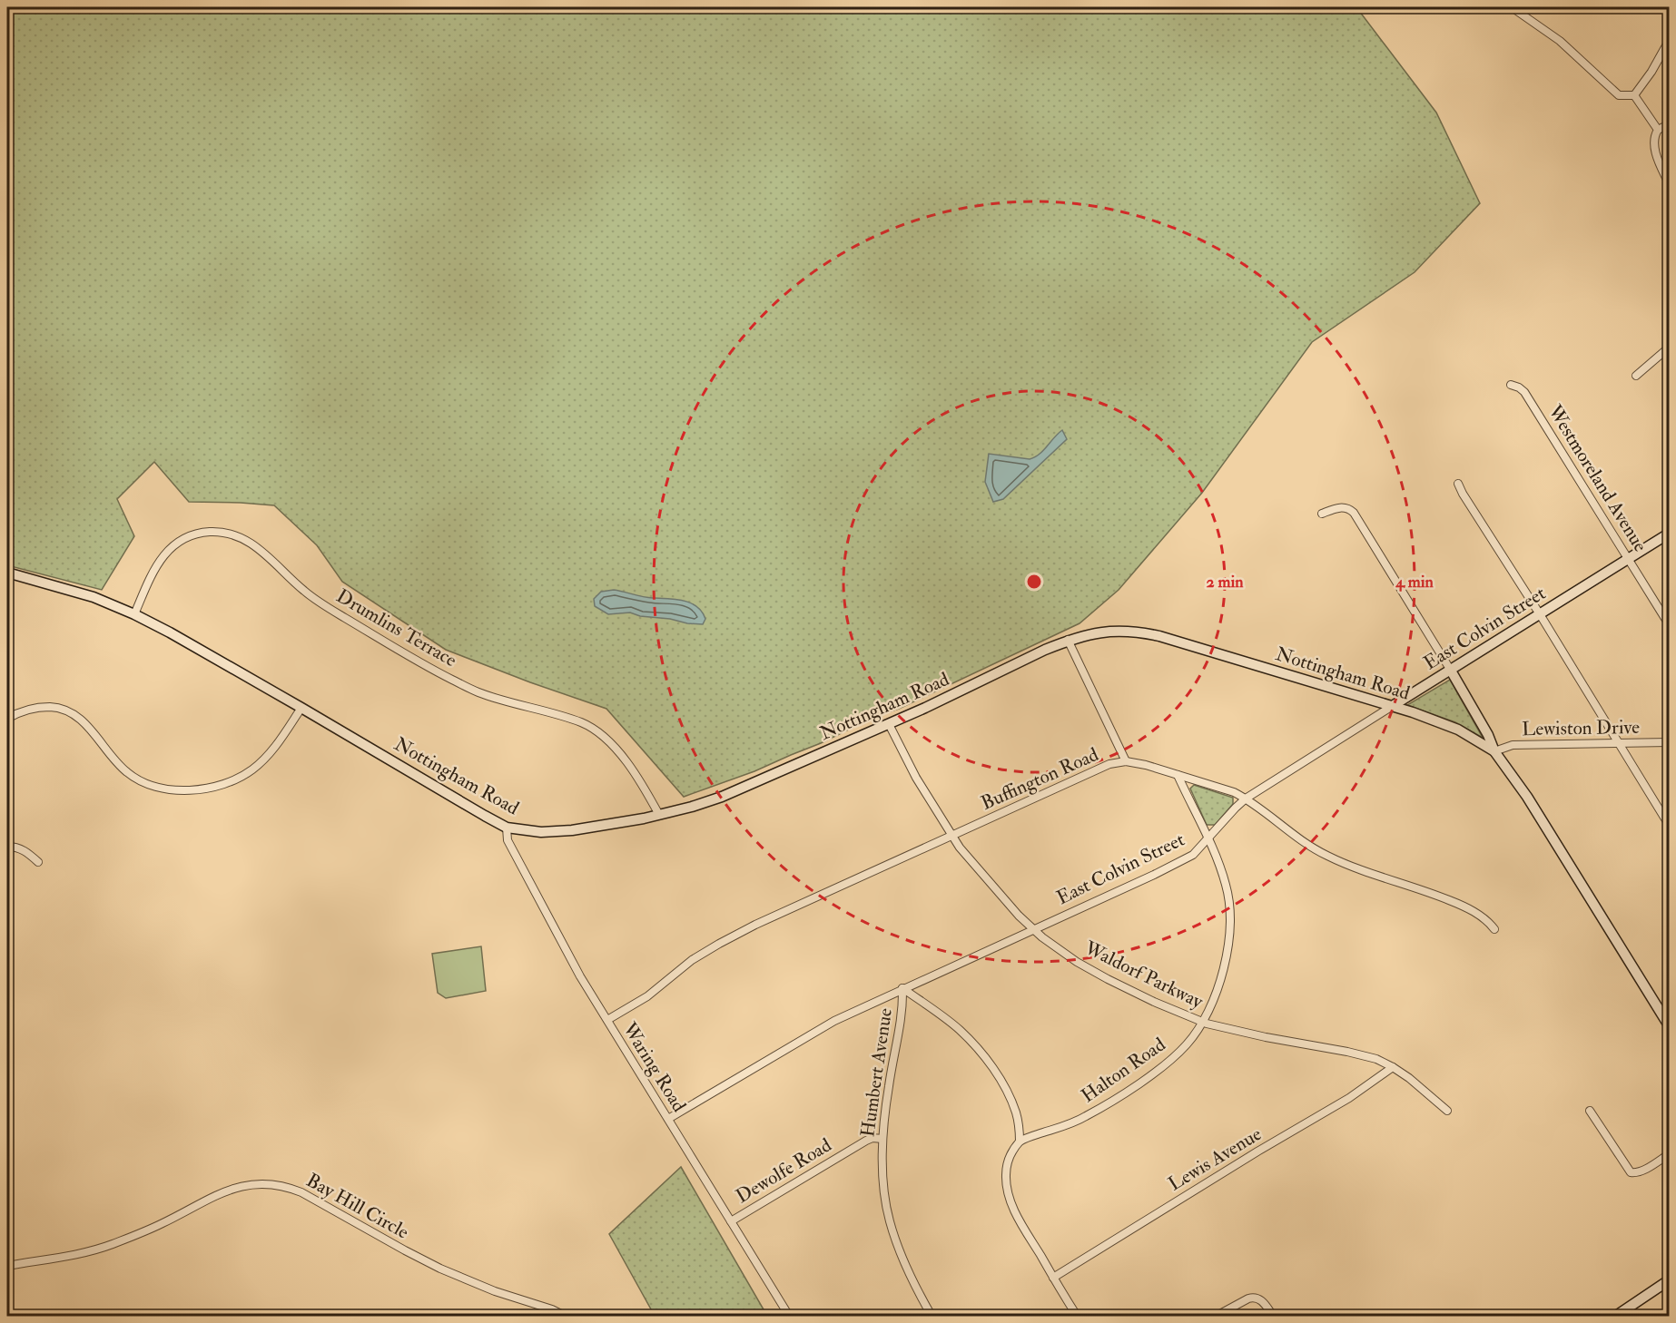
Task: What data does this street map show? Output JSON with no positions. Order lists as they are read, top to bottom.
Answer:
{
  "streets": {
    "street": [
      "Westmoreland Avenue",
      "Drumlins Terrace",
      "East Colvin Street",
      "Nottingham Road",
      "Lewiston Drive",
      "Buffington Road",
      "Waldorf Parkway",
      "Waring Road",
      "Halton Road",
      "Humbert Avenue",
      "Lewis Avenue",
      "Dewolfe Road",
      "Bay Hill Circle"
    ]
  },
  "crossings": [
    ["Westmoreland Avenue", "East Colvin Street"],
    ["Drumlins Terrace", "Nottingham Road"],
    ["East Colvin Street", "Nottingham Road"],
    ["East Colvin Street", "Buffington Road"],
    ["East Colvin Street", "Waldorf Parkway"],
    ["East Colvin Street", "Waring Road"],
    ["East Colvin Street", "Halton Road"],
    ["East Colvin Street", "Humbert Avenue"],
    ["Nottingham Road", "Lewiston Drive"],
    ["Nottingham Road", "Waldorf Parkway"],
    ["Nottingham Road", "Waring Road"],
    ["Buffington Road", "Waldorf Parkway"],
    ["Buffington Road", "Waring Road"],
    ["Buffington Road", "Halton Road"],
    ["Waldorf Parkway", "Halton Road"],
    ["Waldorf Parkway", "Lewis Avenue"],
    ["Waring Road", "Dewolfe Road"],
    ["Humbert Avenue", "Dewolfe Road"]
  ],
  "rings": ["2 min", "4 min"]
}
